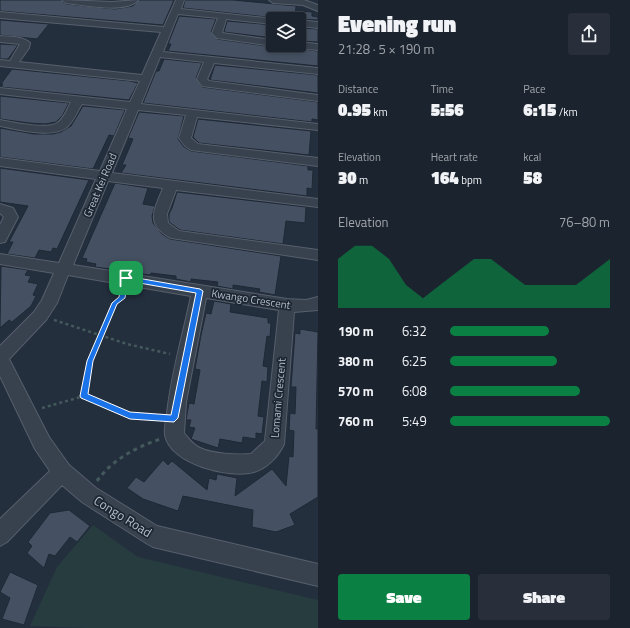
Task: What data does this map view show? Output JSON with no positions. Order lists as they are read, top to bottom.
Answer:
{
  "streets": {
    "street": [
      "Great Kei Road",
      "Kwango Crescent",
      "Lomami Crescent",
      "Congo Road"
    ]
  },
  "crossings": [
    ["Great Kei Road", "Kwango Crescent"],
    ["Great Kei Road", "Congo Road"],
    ["Kwango Crescent", "Lomami Crescent"]
  ],
  "page": {
    "heading": ["Evening run", "21:28 · 5 × 190 m"],
    "stats": [
      ["Distance", "0.95 km"],
      ["Time", "5:56"],
      ["Pace", "6:15 /km"],
      ["Elevation", "30 m"],
      ["Heart rate", "164 bpm"],
      ["kcal", "58"]
    ],
    "chart": ["Elevation", "76–80 m"],
    "list": [
      {
        "name": "190 m",
        "note": "6:32"
      },
      {
        "name": "380 m",
        "note": "6:25"
      },
      {
        "name": "570 m",
        "note": "6:08"
      },
      {
        "name": "760 m",
        "note": "5:49"
      }
    ],
    "buttons": ["Save", "Share"]
  }
}
